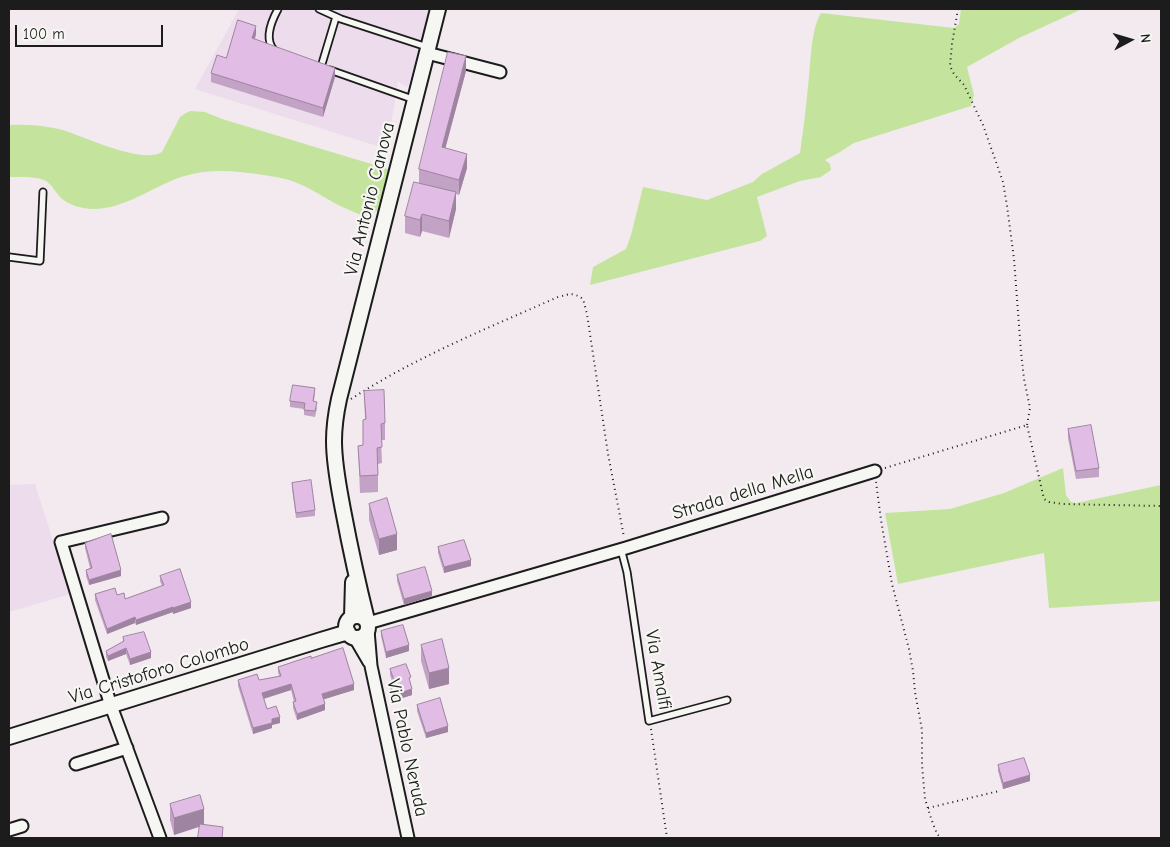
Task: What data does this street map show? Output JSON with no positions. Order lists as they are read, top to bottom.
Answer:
{
  "streets": {
    "street": [
      "Via Antonio Canova",
      "Strada della Mella",
      "Via Cristoforo Colombo",
      "Via Pablo Neruda"
    ],
    "lane": ["Via Amalfi"]
  },
  "crossings": [
    ["Strada della Mella", "Via Amalfi"],
    ["Via Cristoforo Colombo", "Via Pablo Neruda"]
  ],
  "scale_bar": "100 m",
  "north": "right"
}
